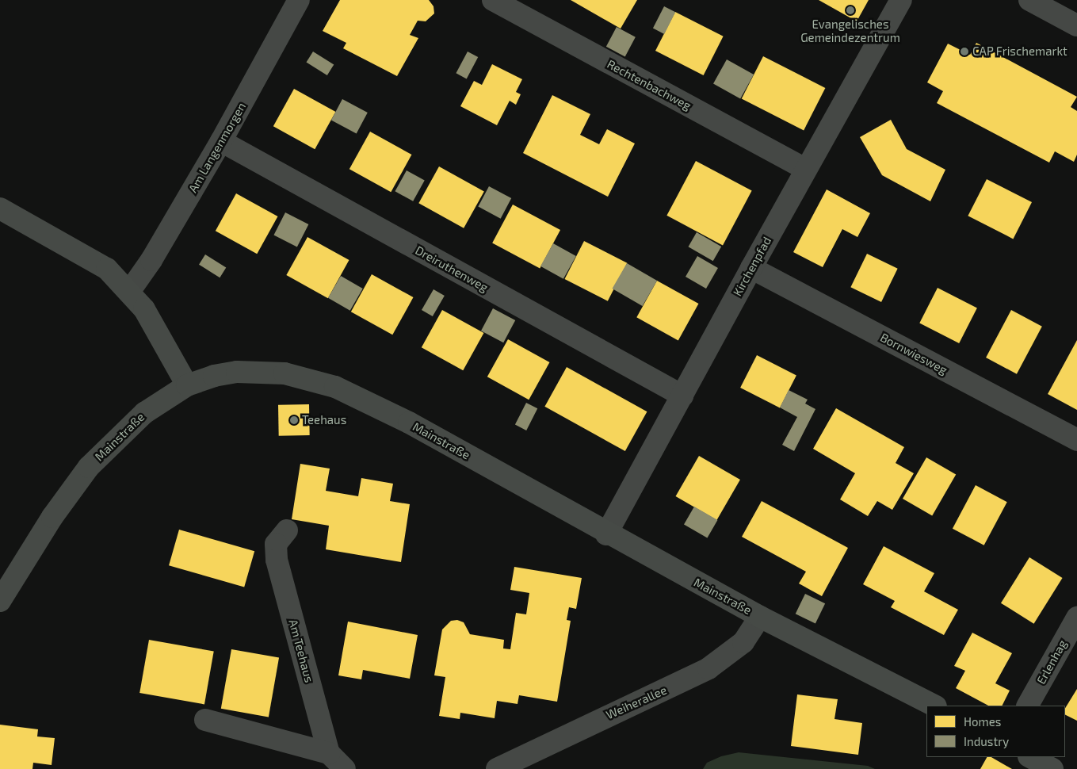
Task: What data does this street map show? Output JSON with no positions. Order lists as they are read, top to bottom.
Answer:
{
  "streets": {
    "main road": ["Mainstraße"],
    "street": [
      "Rechtenbachweg",
      "Am Langenmorgen",
      "Kirchenpfad",
      "Dreiruthenweg",
      "Bornwiesweg",
      "Am Teehaus",
      "Erlenhag",
      "Weiherallee"
    ]
  },
  "crossings": [
    ["Rechtenbachweg", "Kirchenpfad"],
    ["Am Langenmorgen", "Dreiruthenweg"],
    ["Kirchenpfad", "Dreiruthenweg"],
    ["Kirchenpfad", "Bornwiesweg"],
    ["Kirchenpfad", "Mainstraße"],
    ["Mainstraße", "Weiherallee"]
  ],
  "places": ["Evangelisches Gemeindezentrum", "CAP Frischemarkt", "Teehaus"],
  "legend": ["Homes", "Industry"]
}
